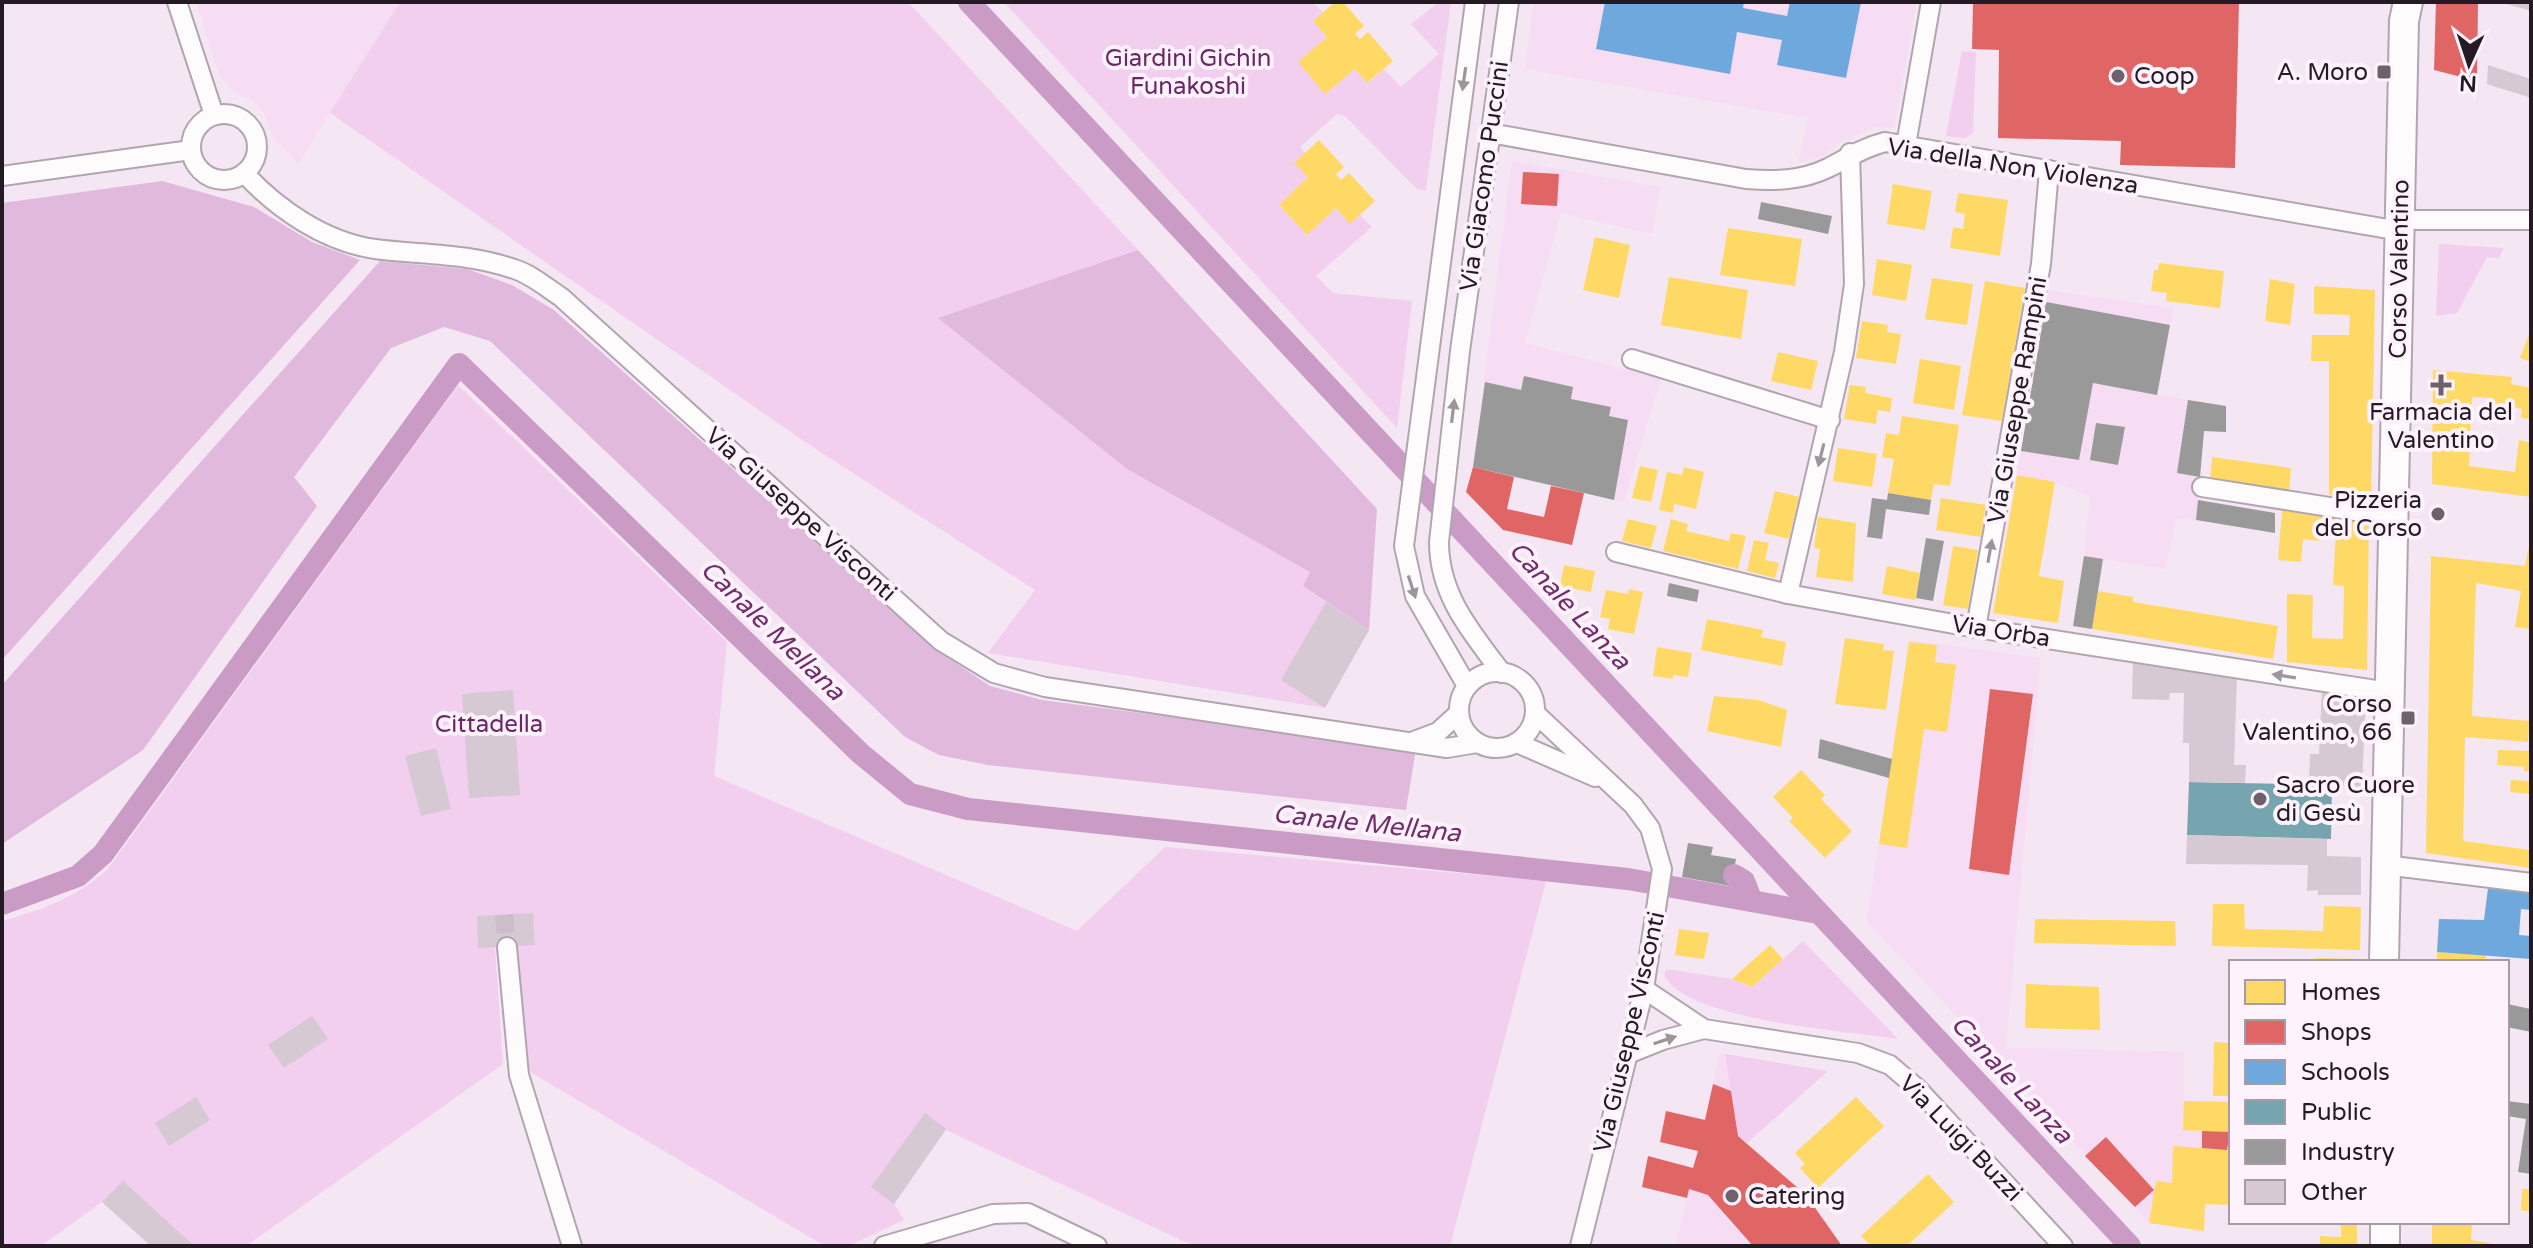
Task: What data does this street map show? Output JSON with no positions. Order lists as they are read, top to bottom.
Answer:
{
  "streets": {
    "main road": ["Corso Valentino"],
    "street": [
      "Via della Non Violenza",
      "Via Giacomo Puccini",
      "Via Giuseppe Rampini",
      "Via Giuseppe Visconti",
      "Via Orba",
      "Via Luigi Buzzi"
    ]
  },
  "crossings": [
    ["Via della Non Violenza", "Via Giacomo Puccini"],
    ["Via della Non Violenza", "Corso Valentino"],
    ["Via della Non Violenza", "Via Giuseppe Rampini"],
    ["Via Giacomo Puccini", "Via Giuseppe Visconti"],
    ["Corso Valentino", "Via Orba"],
    ["Via Giuseppe Rampini", "Via Orba"],
    ["Via Giuseppe Visconti", "Via Luigi Buzzi"]
  ],
  "one_way": ["Via Giuseppe Rampini", "Via Orba"],
  "water": ["Canale Lanza", "Canale Mellana"],
  "parks": ["Giardini Gichin Funakoshi", "Cittadella"],
  "places": {
    "transit": ["A. Moro", "Corso Valentino, 66"],
    "other": [
      "Coop",
      "Pizzeria del Corso",
      "Sacro Cuore di Gesù",
      "Catering"
    ],
    "health": ["Farmacia del Valentino"]
  },
  "legend": [
    "Homes",
    "Shops",
    "Schools",
    "Public",
    "Industry",
    "Other"
  ],
  "north": "bottom"
}
